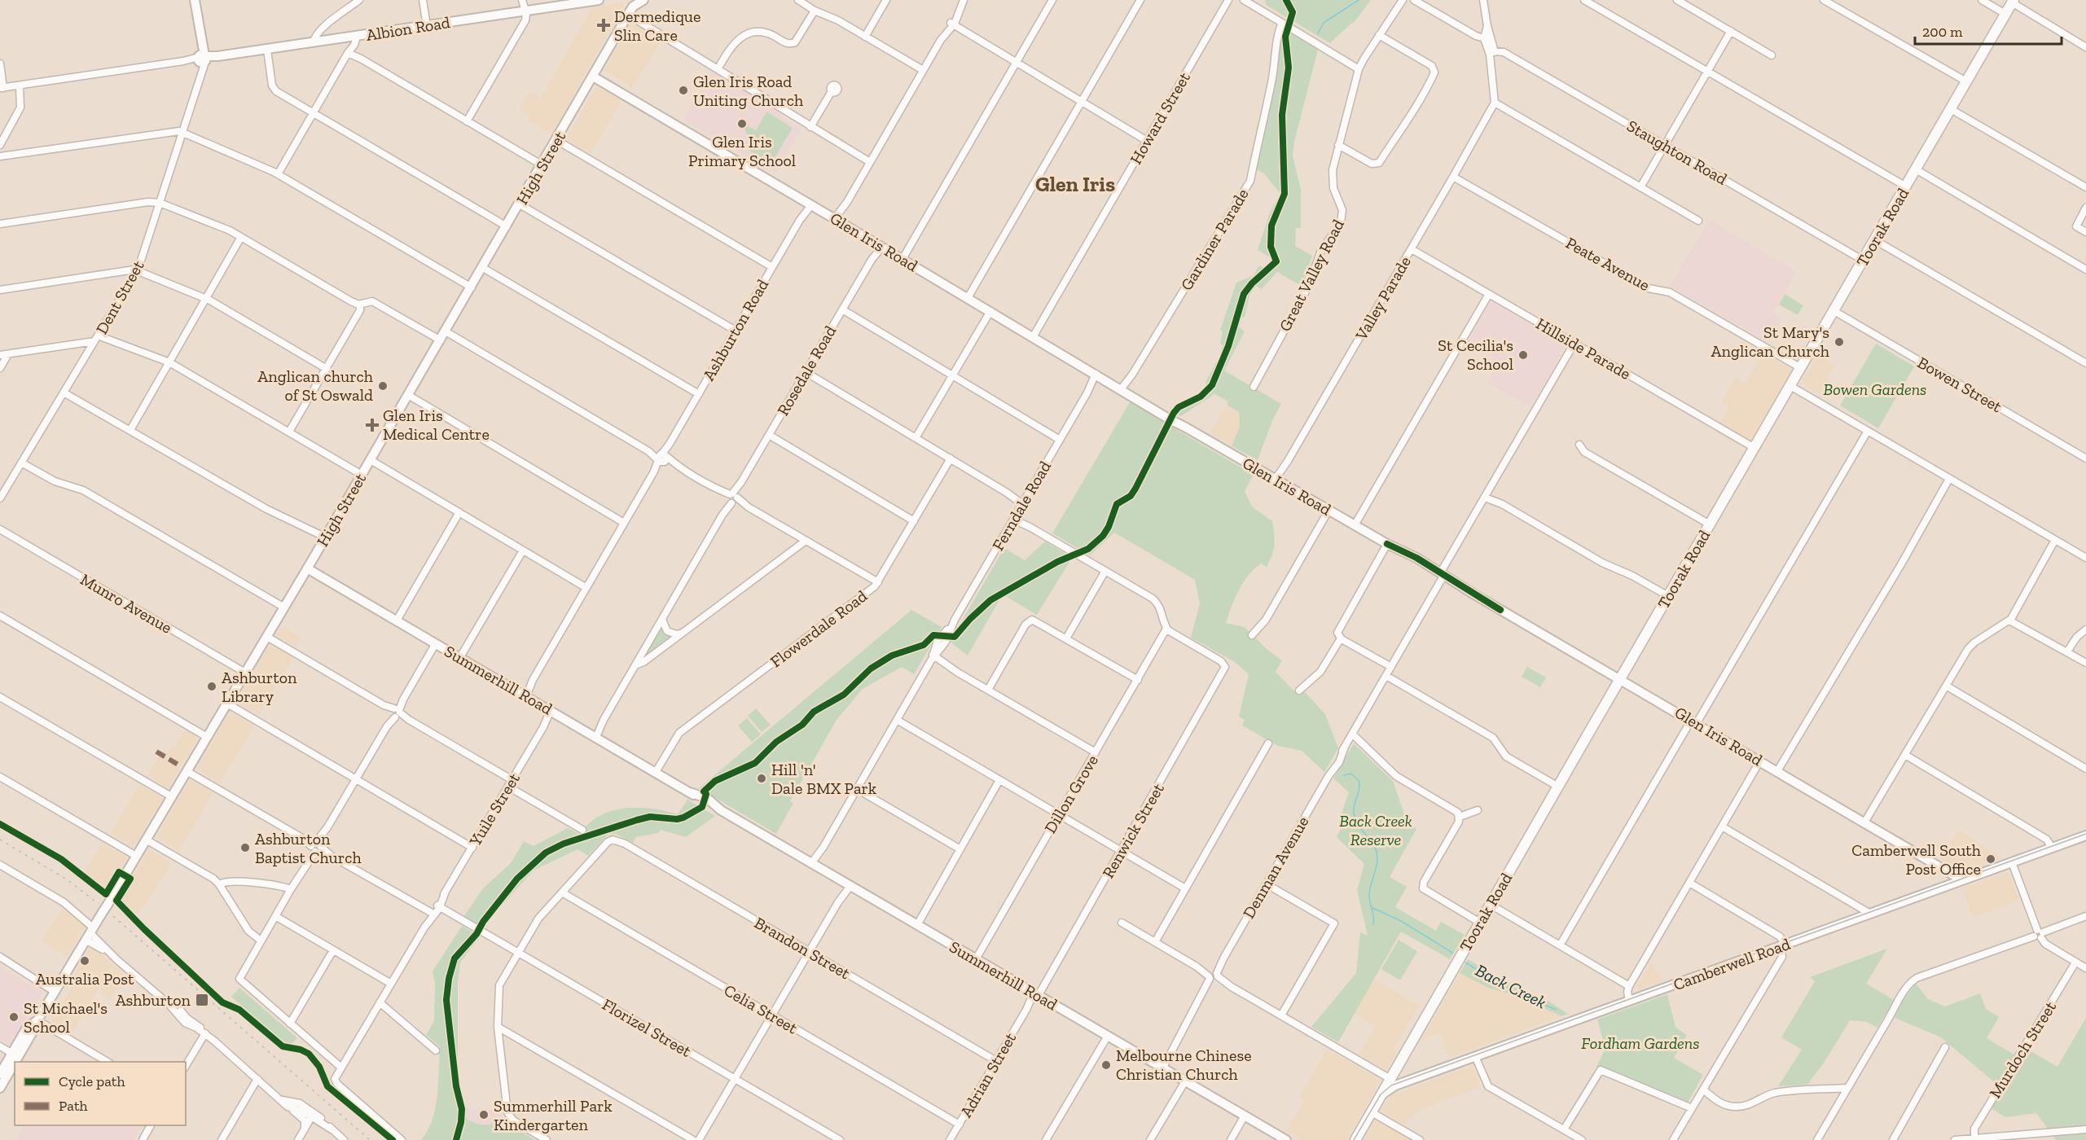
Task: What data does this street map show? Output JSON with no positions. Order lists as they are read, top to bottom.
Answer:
{
  "streets": {
    "highway": ["Toorak Road"],
    "main road": [
      "Albion Road",
      "High Street",
      "Glen Iris Road",
      "Summerhill Road",
      "Camberwell Road"
    ],
    "street": [
      "Howard Street",
      "Staughton Road",
      "Gardiner Parade",
      "Peate Avenue",
      "Great Valley Road",
      "Dent Street",
      "Valley Parade",
      "Ashburton Road",
      "Hillside Parade",
      "Rosedale Road",
      "Bowen Street",
      "Ferndale Road",
      "Munro Avenue",
      "Flowerdale Road",
      "Dillon Grove",
      "Yuile Street",
      "Renwick Street",
      "Denman Avenue",
      "Brandon Street",
      "Celia Street",
      "Florizel Street",
      "Murdoch Street",
      "Adrian Street"
    ]
  },
  "crossings": [
    ["Albion Road", "Dent Street"],
    ["Howard Street", "Glen Iris Road"],
    ["Staughton Road", "Toorak Road"],
    ["High Street", "Glen Iris Road"],
    ["High Street", "Munro Avenue"],
    ["High Street", "Summerhill Road"],
    ["Toorak Road", "Glen Iris Road"],
    ["Toorak Road", "Peate Avenue"],
    ["Toorak Road", "Hillside Parade"],
    ["Toorak Road", "Bowen Street"],
    ["Toorak Road", "Camberwell Road"],
    ["Gardiner Parade", "Glen Iris Road"],
    ["Glen Iris Road", "Valley Parade"],
    ["Glen Iris Road", "Ashburton Road"],
    ["Glen Iris Road", "Rosedale Road"],
    ["Glen Iris Road", "Ferndale Road"],
    ["Glen Iris Road", "Denman Avenue"],
    ["Glen Iris Road", "Camberwell Road"],
    ["Peate Avenue", "Valley Parade"],
    ["Valley Parade", "Hillside Parade"],
    ["Ashburton Road", "Summerhill Road"],
    ["Hillside Parade", "Denman Avenue"],
    ["Rosedale Road", "Summerhill Road"],
    ["Ferndale Road", "Summerhill Road"],
    ["Flowerdale Road", "Summerhill Road"],
    ["Summerhill Road", "Dillon Grove"],
    ["Summerhill Road", "Yuile Street"],
    ["Summerhill Road", "Renwick Street"],
    ["Summerhill Road", "Denman Avenue"],
    ["Summerhill Road", "Adrian Street"],
    ["Dillon Grove", "Renwick Street"],
    ["Yuile Street", "Florizel Street"],
    ["Renwick Street", "Adrian Street"],
    ["Brandon Street", "Celia Street"],
    ["Brandon Street", "Adrian Street"],
    ["Celia Street", "Adrian Street"]
  ],
  "districts": ["Glen Iris"],
  "water": ["Back Creek"],
  "parks": ["Bowen Gardens", "Back Creek Reserve", "Fordham Gardens"],
  "places": {
    "health": ["Dermedique Slin Care", "Glen Iris Medical Centre"],
    "other": [
      "Glen Iris Road Uniting Church",
      "Glen Iris Primary School",
      "St Mary's Anglican Church",
      "St Cecilia's School",
      "Anglican church of St Oswald",
      "Ashburton Library",
      "Hill 'n' Dale BMX Park",
      "Ashburton Baptist Church",
      "Camberwell South Post Office",
      "Australia Post",
      "St Michael's School",
      "Melbourne Chinese Christian Church",
      "Summerhill Park Kindergarten"
    ],
    "transit": ["Ashburton"]
  },
  "legend": ["Cycle path", "Path"],
  "scale_bar": "200 m"
}
